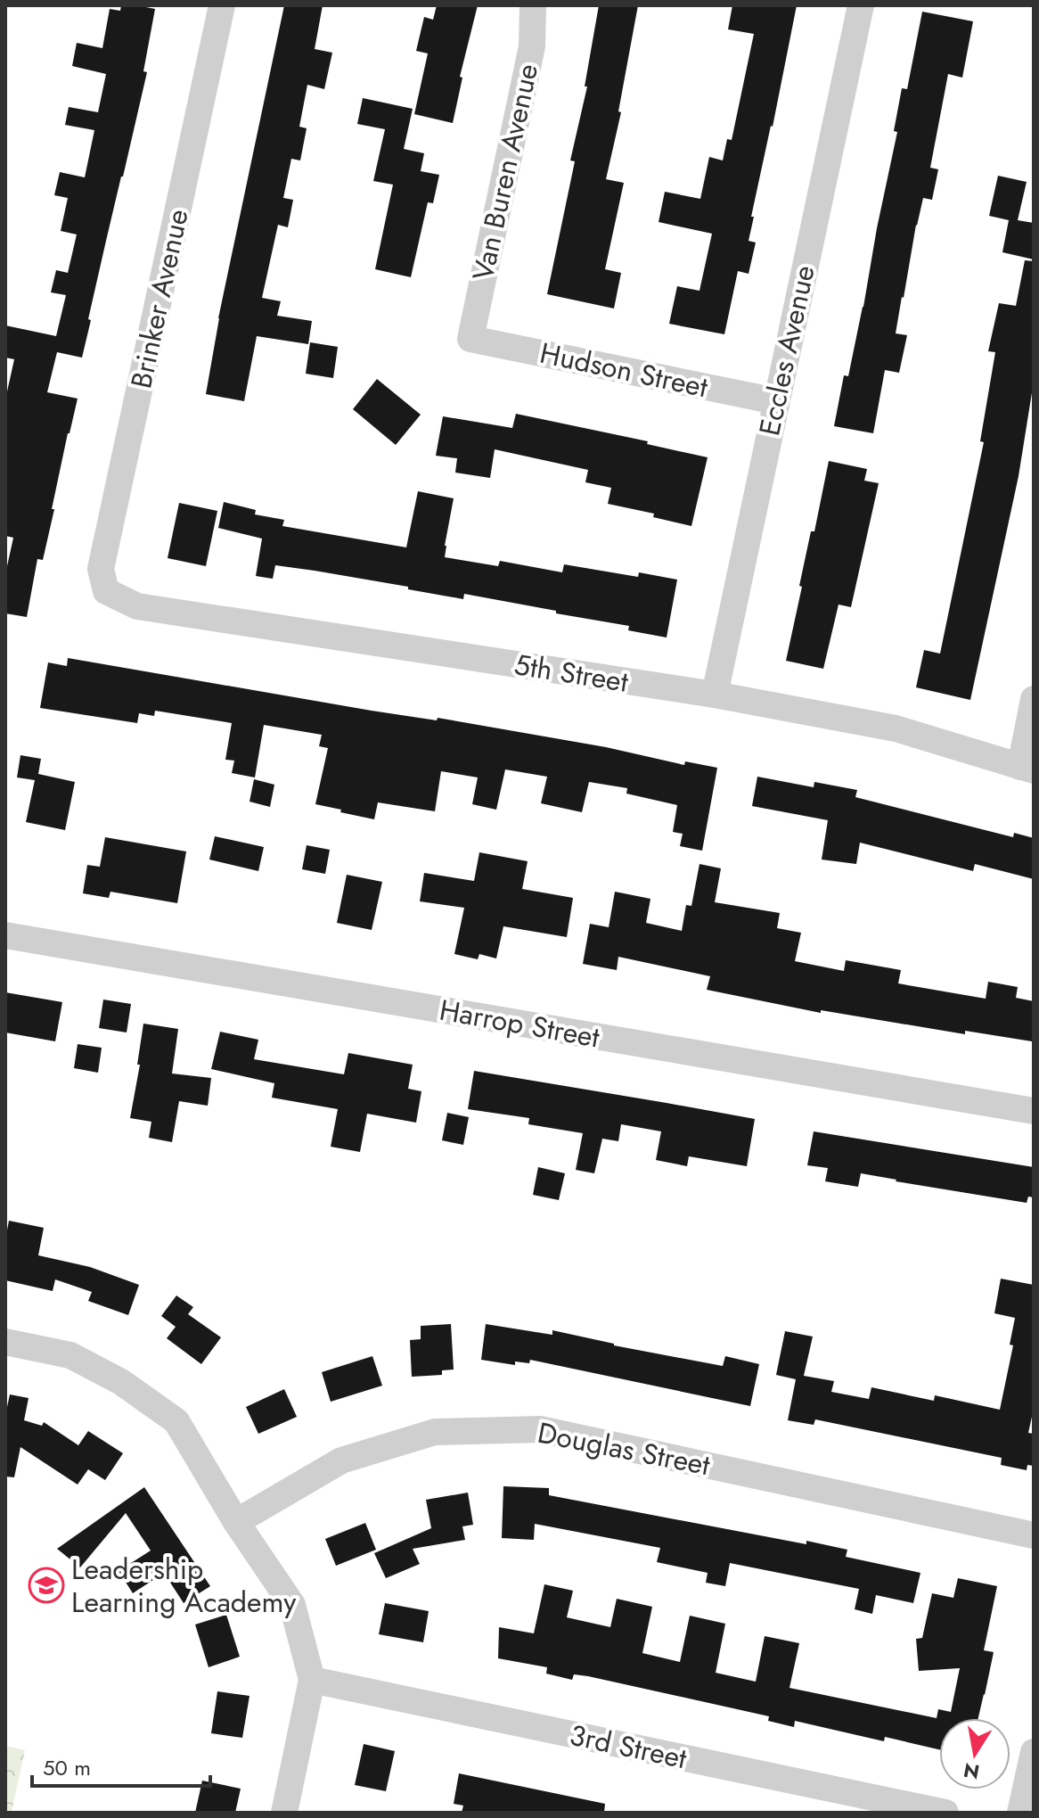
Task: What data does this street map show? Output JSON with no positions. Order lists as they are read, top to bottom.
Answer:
{
  "streets": {
    "street": [
      "Van Buren Avenue",
      "Brinker Avenue",
      "Eccles Avenue",
      "Hudson Street",
      "5th Street",
      "Harrop Street",
      "Douglas Street",
      "3rd Street"
    ]
  },
  "crossings": [
    ["Van Buren Avenue", "Hudson Street"],
    ["Brinker Avenue", "5th Street"],
    ["Eccles Avenue", "Hudson Street"],
    ["Eccles Avenue", "5th Street"]
  ],
  "places": {
    "school or university": ["Leadership Learning Academy"]
  },
  "scale_bar": "50 m",
  "north": "bottom"
}
